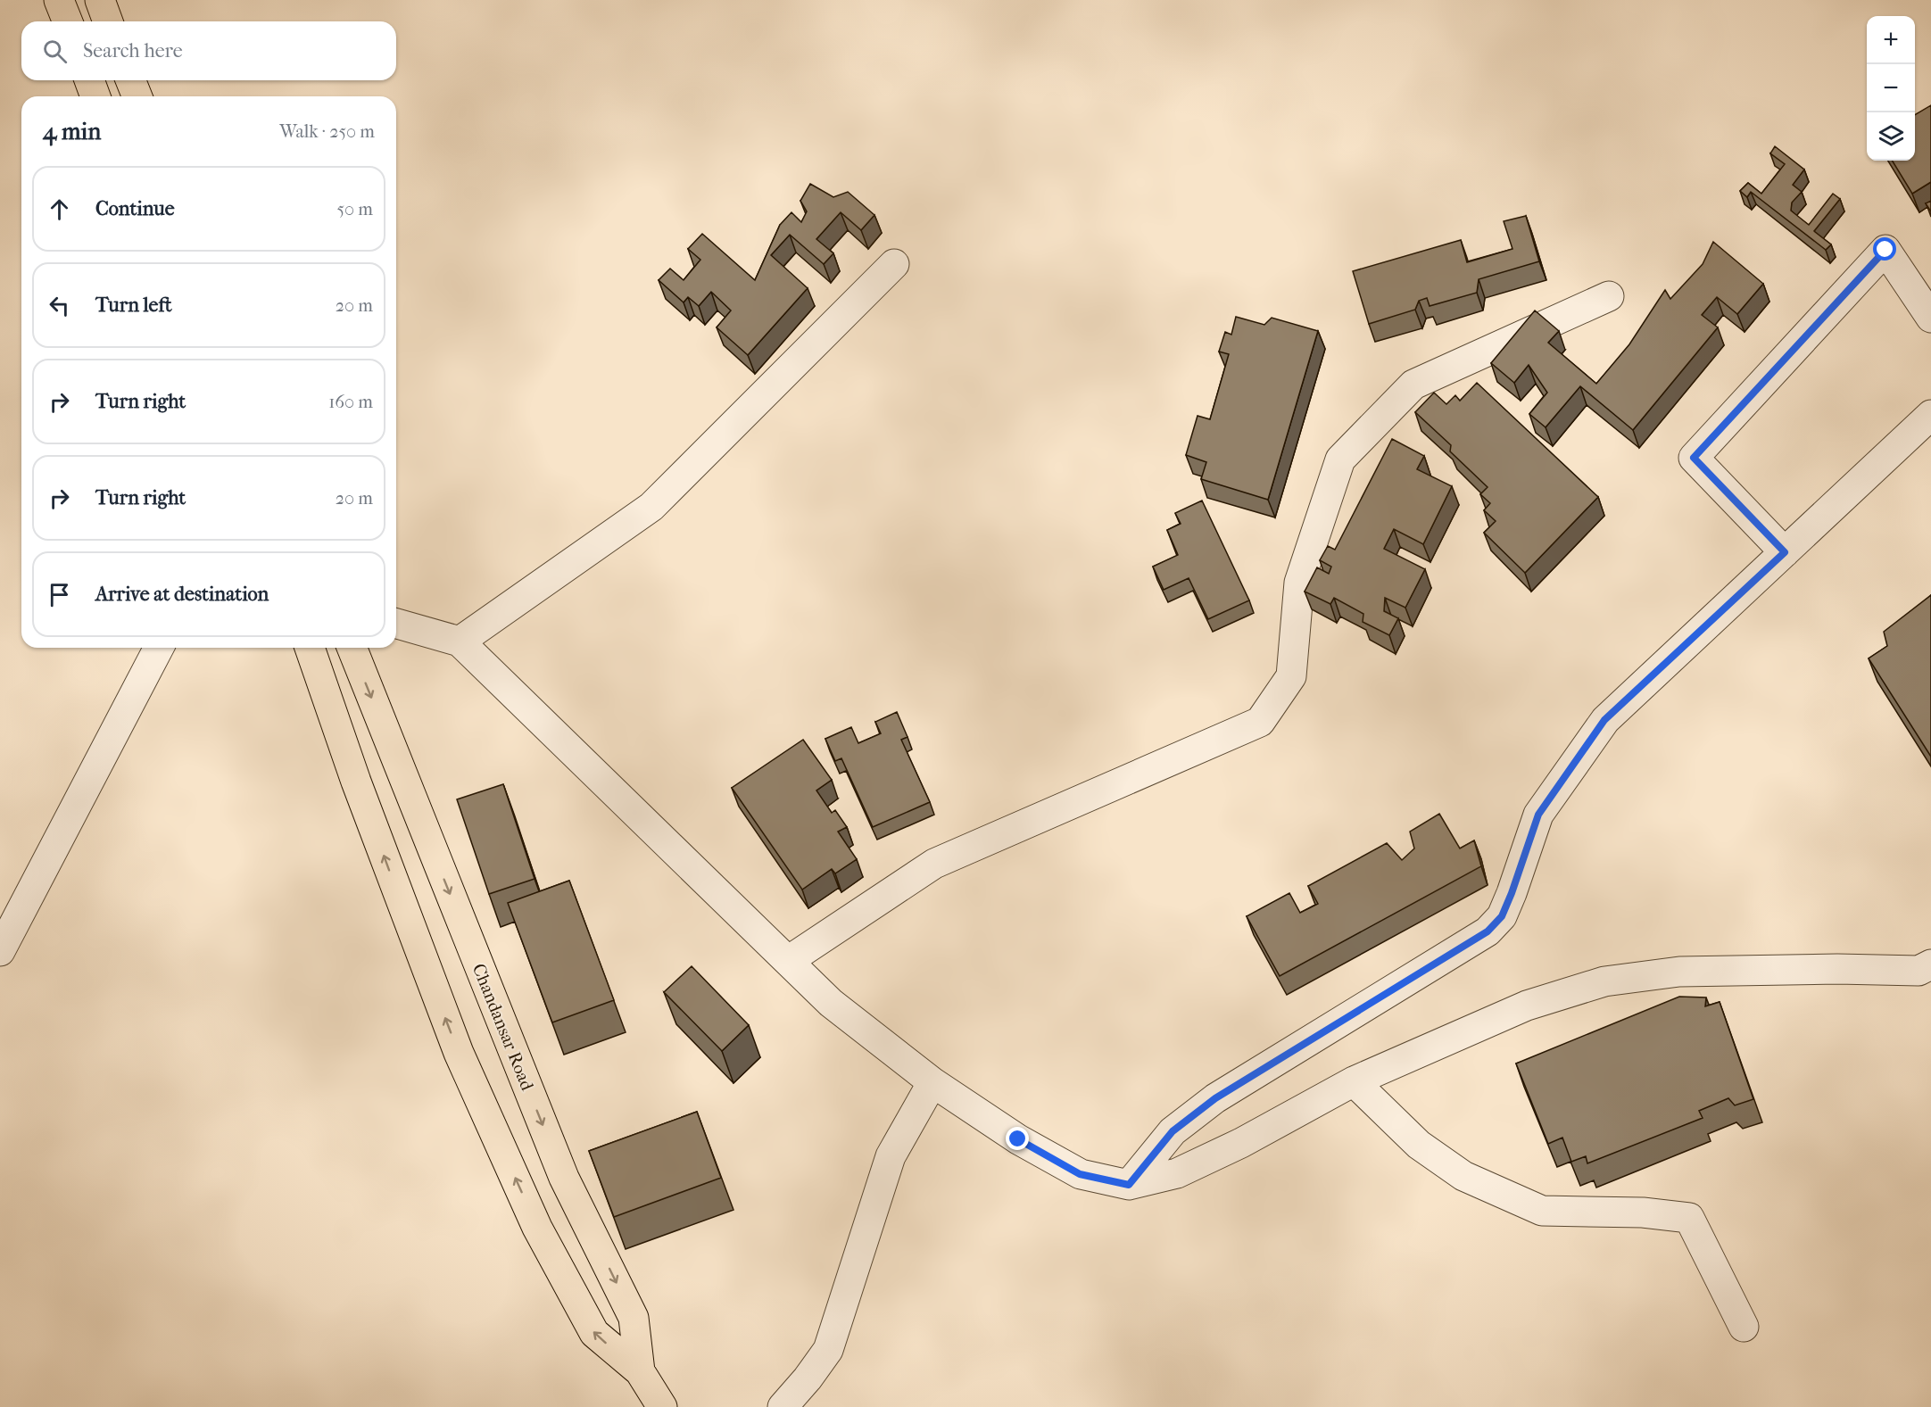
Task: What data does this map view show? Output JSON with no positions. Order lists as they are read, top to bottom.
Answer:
{
  "streets": {
    "main road": ["Chandansar Road"]
  },
  "page": {
    "map_buttons": ["+", "−"],
    "search": "Search here",
    "heading": ["4 min", "Walk · 250 m"],
    "list": [
      ["Continue", "50 m"],
      ["Turn left", "20 m"],
      ["Turn right", "160 m"],
      ["Turn right", "20 m"],
      "Arrive at destination"
    ]
  }
}
